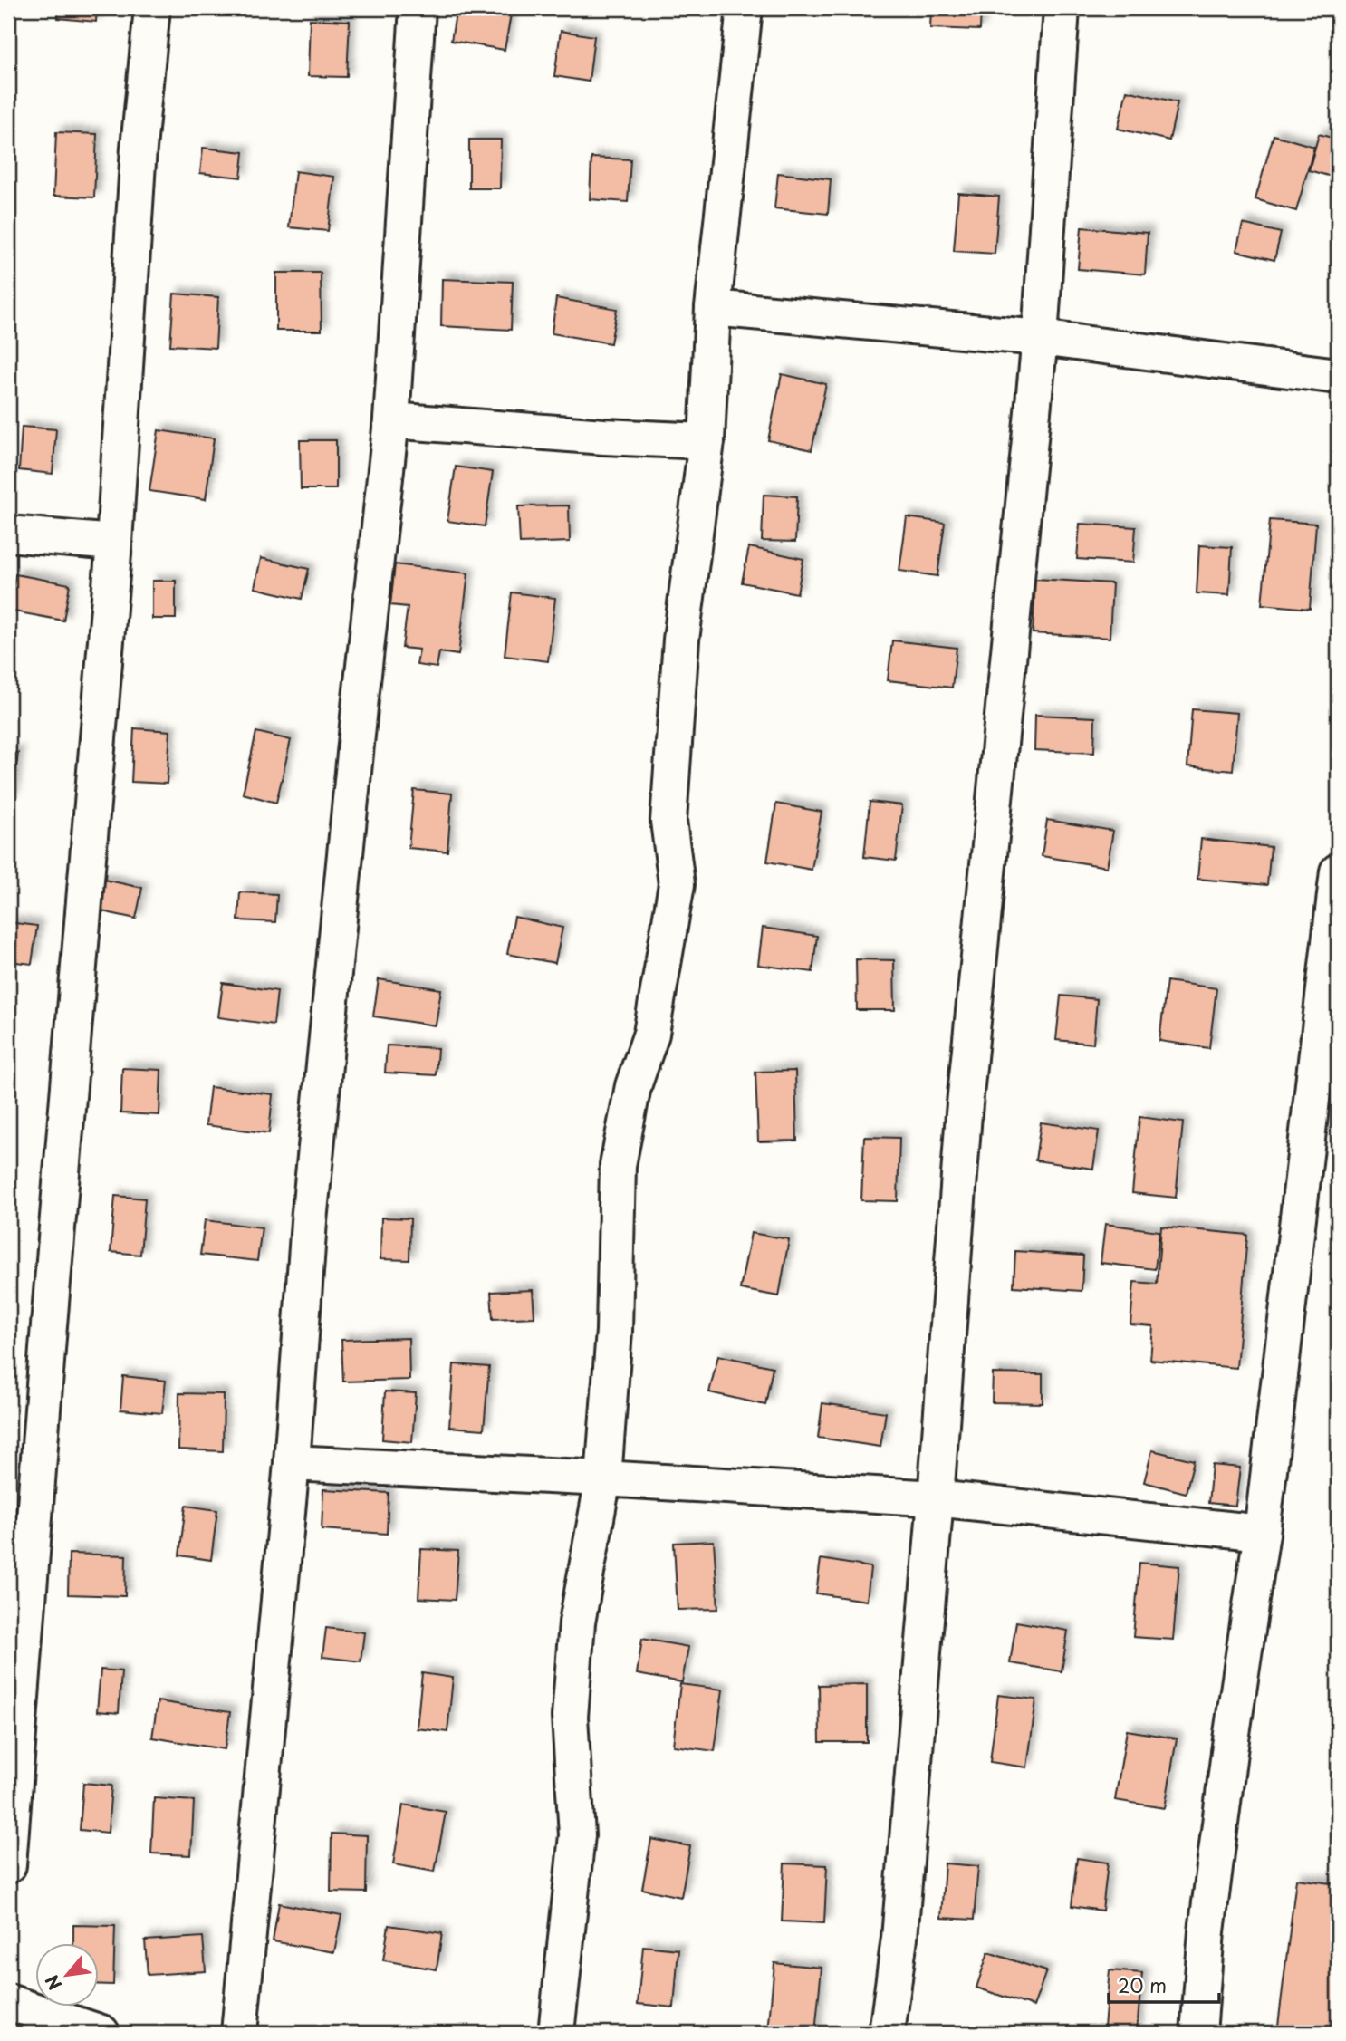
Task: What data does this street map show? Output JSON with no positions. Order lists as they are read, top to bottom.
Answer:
{
  "scale_bar": "20 m",
  "north": "bottom left"
}
